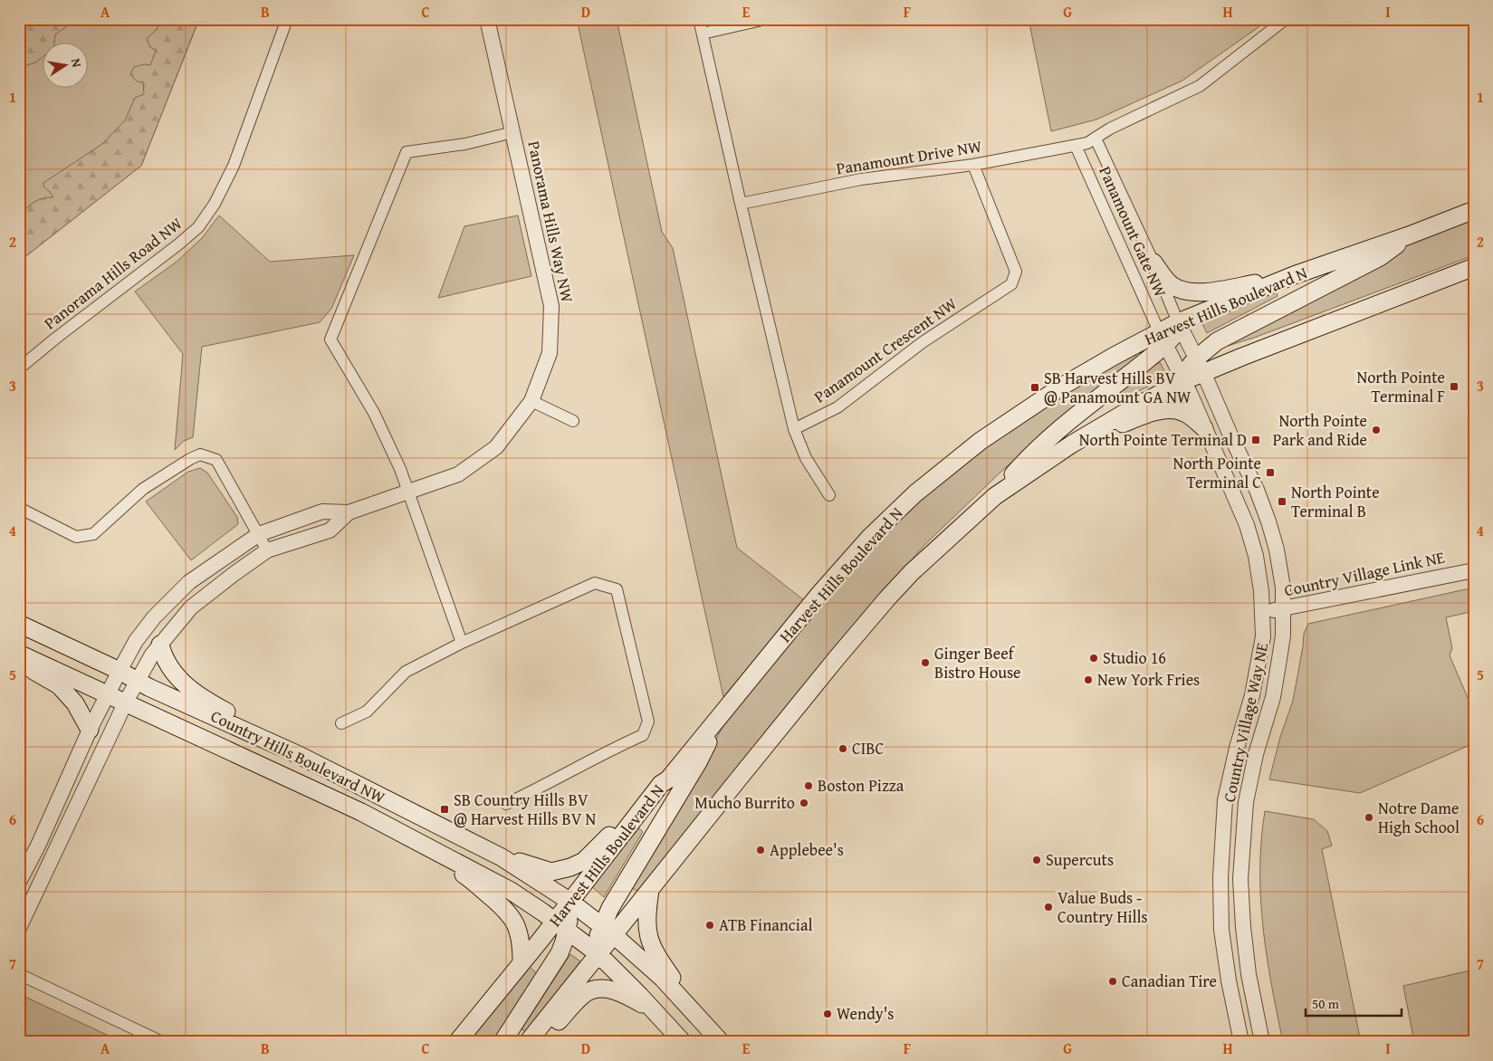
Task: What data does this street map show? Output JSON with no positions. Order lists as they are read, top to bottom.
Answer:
{
  "streets": {
    "main road": ["Harvest Hills Boulevard N", "Country Hills Boulevard NW"],
    "street": [
      "Panamount Drive NW",
      "Panorama Hills Way NW",
      "Panamount Gate NW",
      "Panorama Hills Road NW",
      "Panamount Crescent NW",
      "Country Village Link NE",
      "Country Village Way NE"
    ]
  },
  "crossings": [
    ["Panamount Drive NW", "Panamount Gate NW"],
    ["Panamount Drive NW", "Panamount Crescent NW"],
    ["Panorama Hills Way NW", "Country Hills Boulevard NW"],
    ["Panamount Gate NW", "Harvest Hills Boulevard N"],
    ["Panamount Gate NW", "Country Village Way NE"],
    ["Harvest Hills Boulevard N", "Country Village Way NE"],
    ["Harvest Hills Boulevard N", "Country Hills Boulevard NW"],
    ["Country Village Link NE", "Country Village Way NE"]
  ],
  "places": {
    "transit": [
      "North Pointe Terminal F",
      "SB Harvest Hills BV @ Panamount GA NW",
      "North Pointe Terminal D",
      "North Pointe Terminal C",
      "North Pointe Terminal B",
      "SB Country Hills BV @ Harvest Hills BV N"
    ],
    "other": [
      "North Pointe Park and Ride",
      "Studio 16",
      "Ginger Beef Bistro House",
      "New York Fries",
      "CIBC",
      "Boston Pizza",
      "Mucho Burrito",
      "Notre Dame High School",
      "Applebee's",
      "Supercuts",
      "Value Buds - Country Hills",
      "ATB Financial",
      "Canadian Tire",
      "Wendy's"
    ]
  },
  "scale_bar": "50 m",
  "north": "right",
  "grid": {
    "columns": [
      "A",
      "B",
      "C",
      "D",
      "E",
      "F",
      "G",
      "H",
      "I"
    ],
    "rows": [
      "1",
      "2",
      "3",
      "4",
      "5",
      "6",
      "7"
    ]
  }
}
